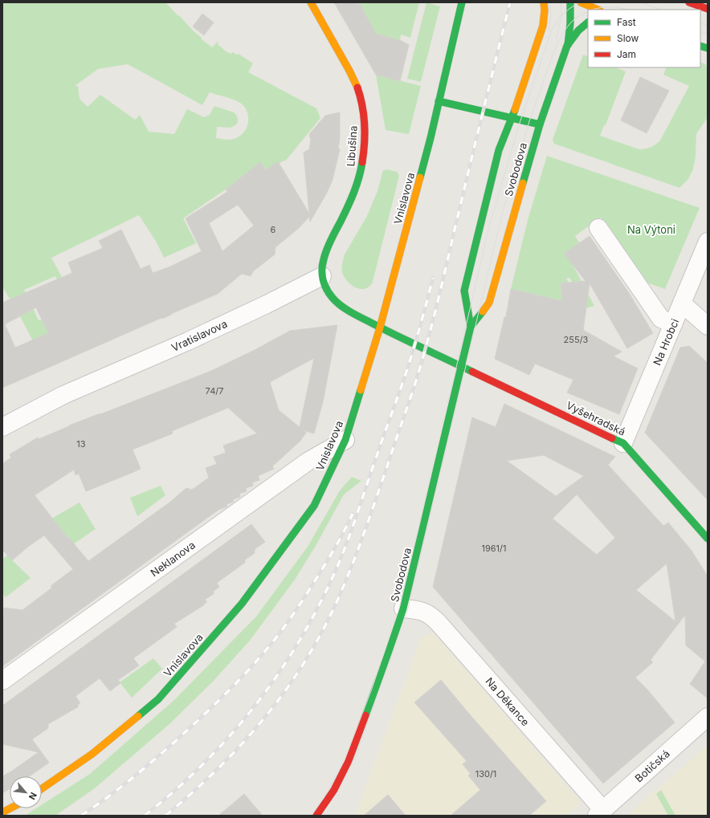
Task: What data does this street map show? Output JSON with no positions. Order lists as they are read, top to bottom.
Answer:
{
  "streets": {
    "street": [
      "Libušina",
      "Svobodova",
      "Vnislavova",
      "Vratislavova",
      "Na Hrobci",
      "Vyšehradská",
      "Neklanova",
      "Na Děkance",
      "Botičská"
    ]
  },
  "crossings": [
    ["Libušina", "Vratislavova"],
    ["Svobodova", "Vyšehradská"],
    ["Svobodova", "Na Děkance"],
    ["Vnislavova", "Vyšehradská"],
    ["Vnislavova", "Neklanova"],
    ["Na Hrobci", "Vyšehradská"],
    ["Na Děkance", "Botičská"]
  ],
  "parks": ["Na Výtoni"],
  "house_numbers": [
    "6",
    "255/3",
    "74/7",
    "13",
    "1961/1",
    "130/1"
  ],
  "legend": ["Fast", "Slow", "Jam"],
  "north": "bottom right"
}
